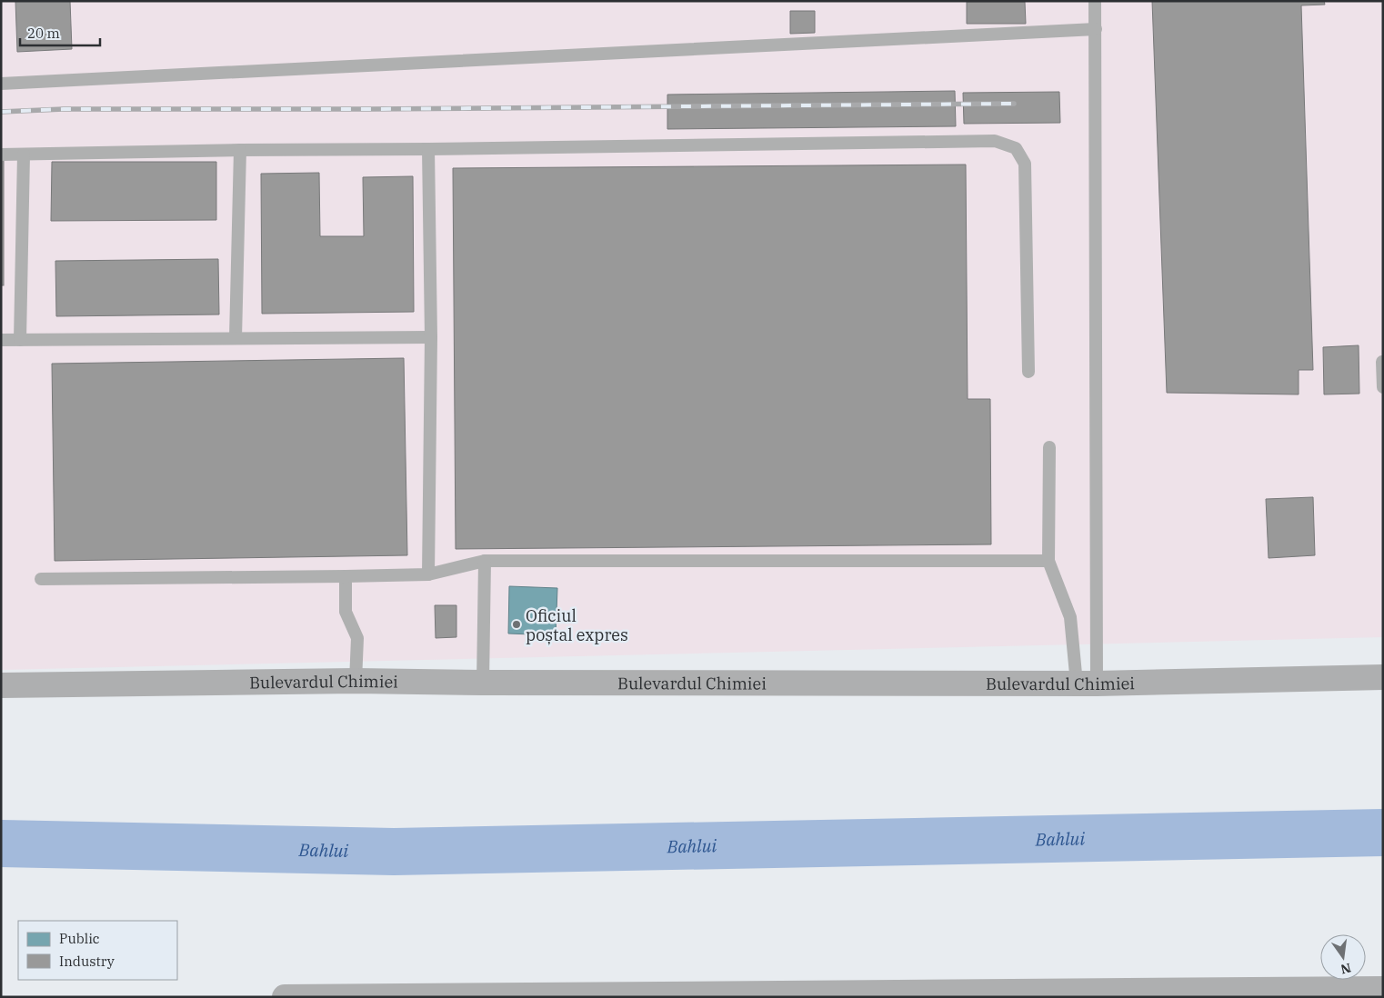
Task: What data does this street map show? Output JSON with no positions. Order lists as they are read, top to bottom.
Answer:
{
  "streets": {
    "street": ["Bulevardul Chimiei"]
  },
  "water": ["Bahlui"],
  "places": ["Oficiul poștal expres"],
  "legend": ["Public", "Industry"],
  "scale_bar": "20 m",
  "north": "bottom"
}
